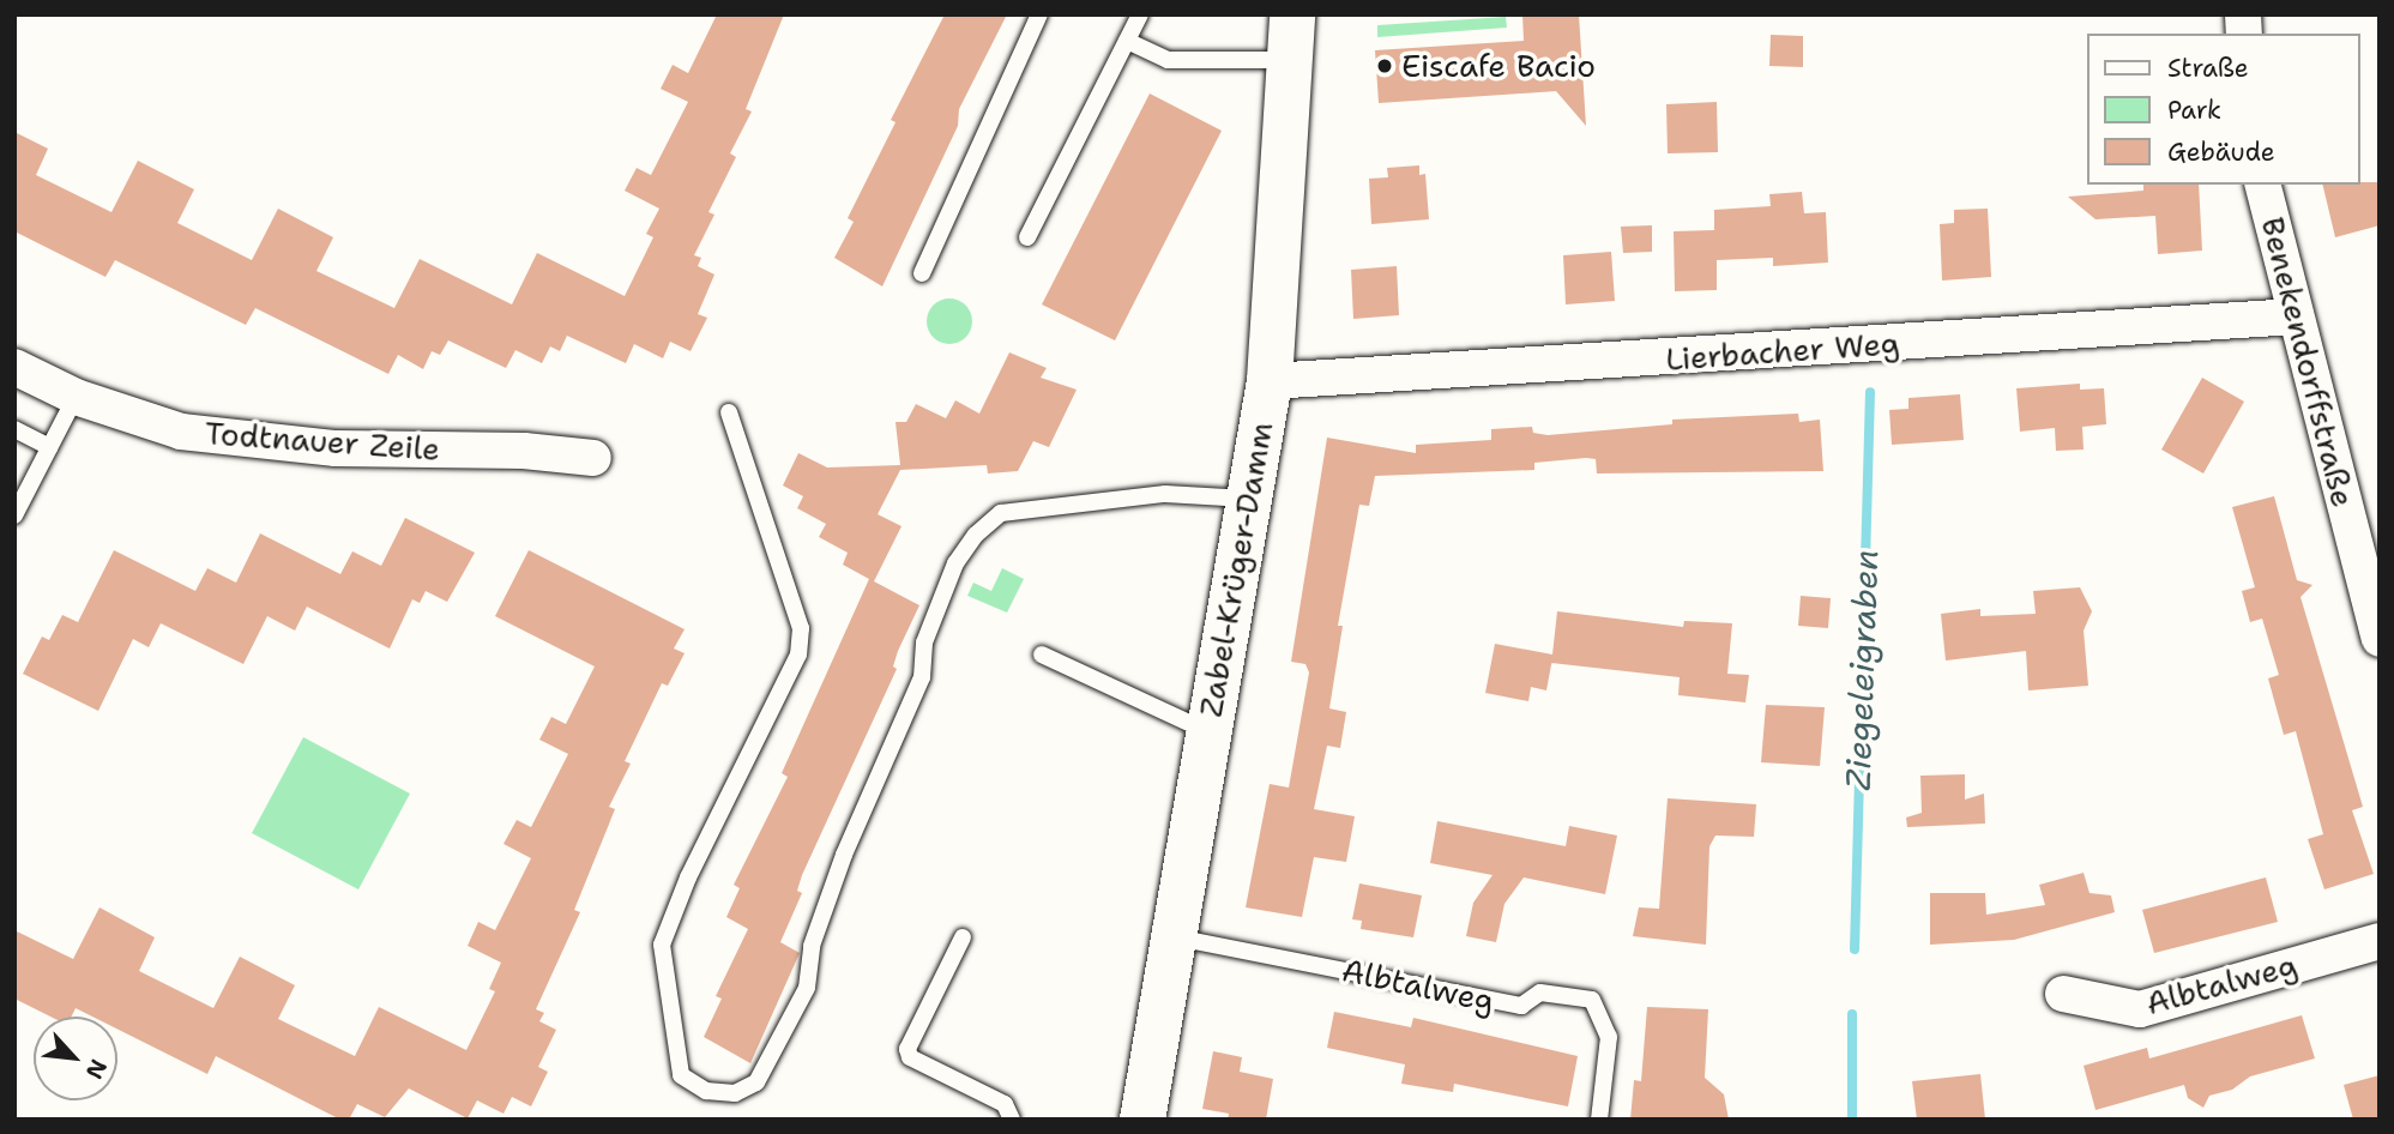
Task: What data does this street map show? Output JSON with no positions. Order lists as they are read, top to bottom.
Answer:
{
  "streets": {
    "street": [
      "Lierbacher Weg",
      "Benekendorffstraße",
      "Todtnauer Zeile",
      "Zabel-Krüger-Damm",
      "Albtalweg"
    ]
  },
  "crossings": [
    ["Lierbacher Weg", "Benekendorffstraße"],
    ["Lierbacher Weg", "Zabel-Krüger-Damm"],
    ["Zabel-Krüger-Damm", "Albtalweg"]
  ],
  "water": ["Ziegeleigraben"],
  "places": ["Eiscafe Bacio"],
  "legend": ["Straße", "Park", "Gebäude"],
  "north": "bottom right"
}
